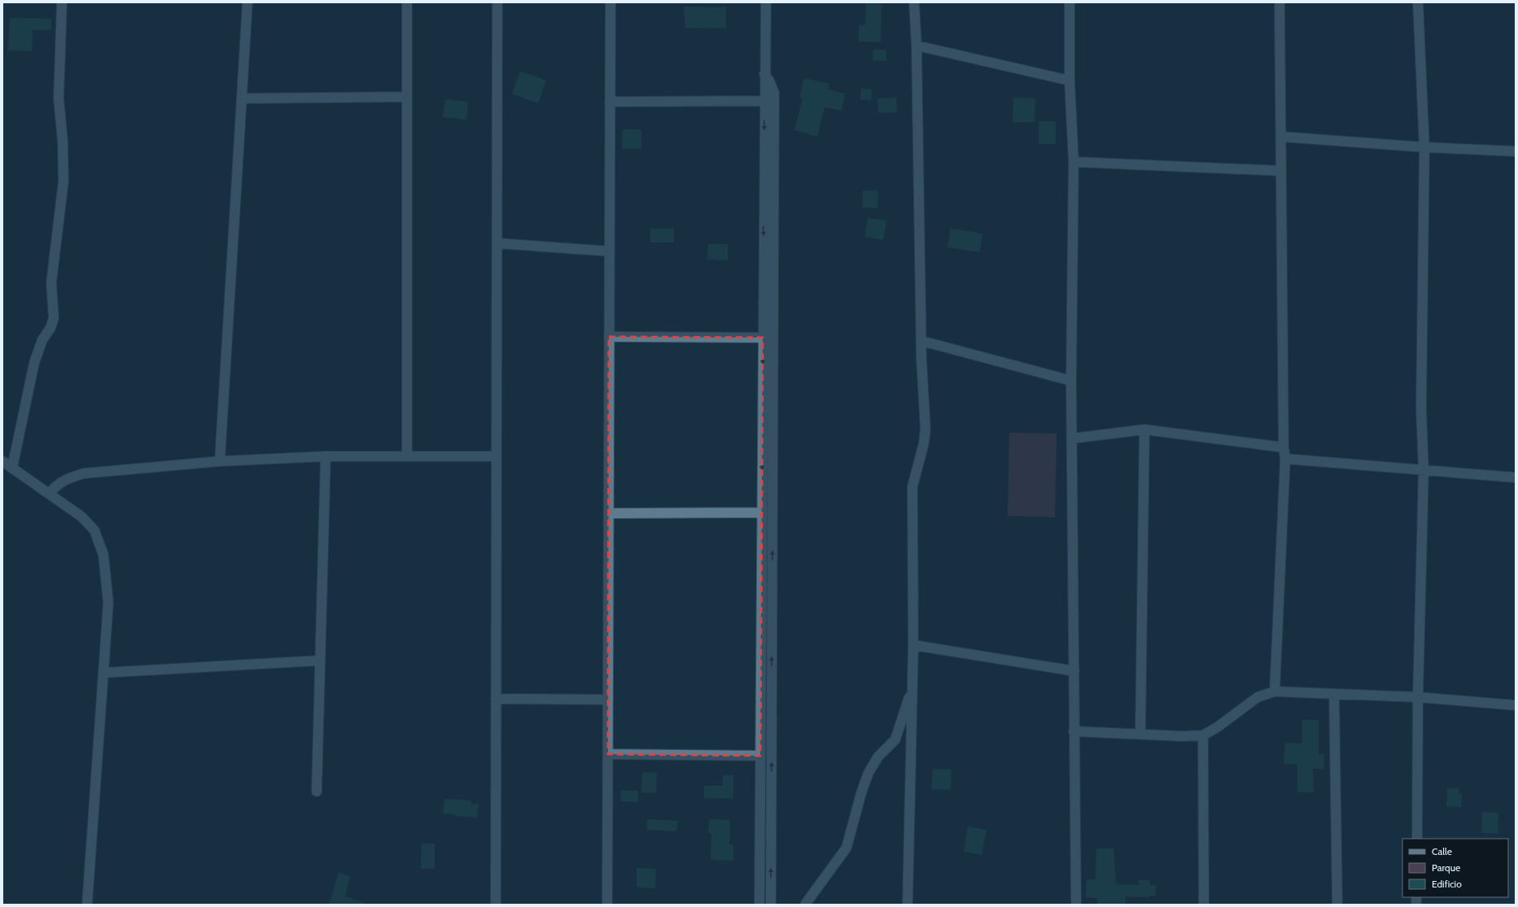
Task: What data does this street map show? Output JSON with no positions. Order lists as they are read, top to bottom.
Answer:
{
  "legend": ["Calle", "Parque", "Edificio"]
}
